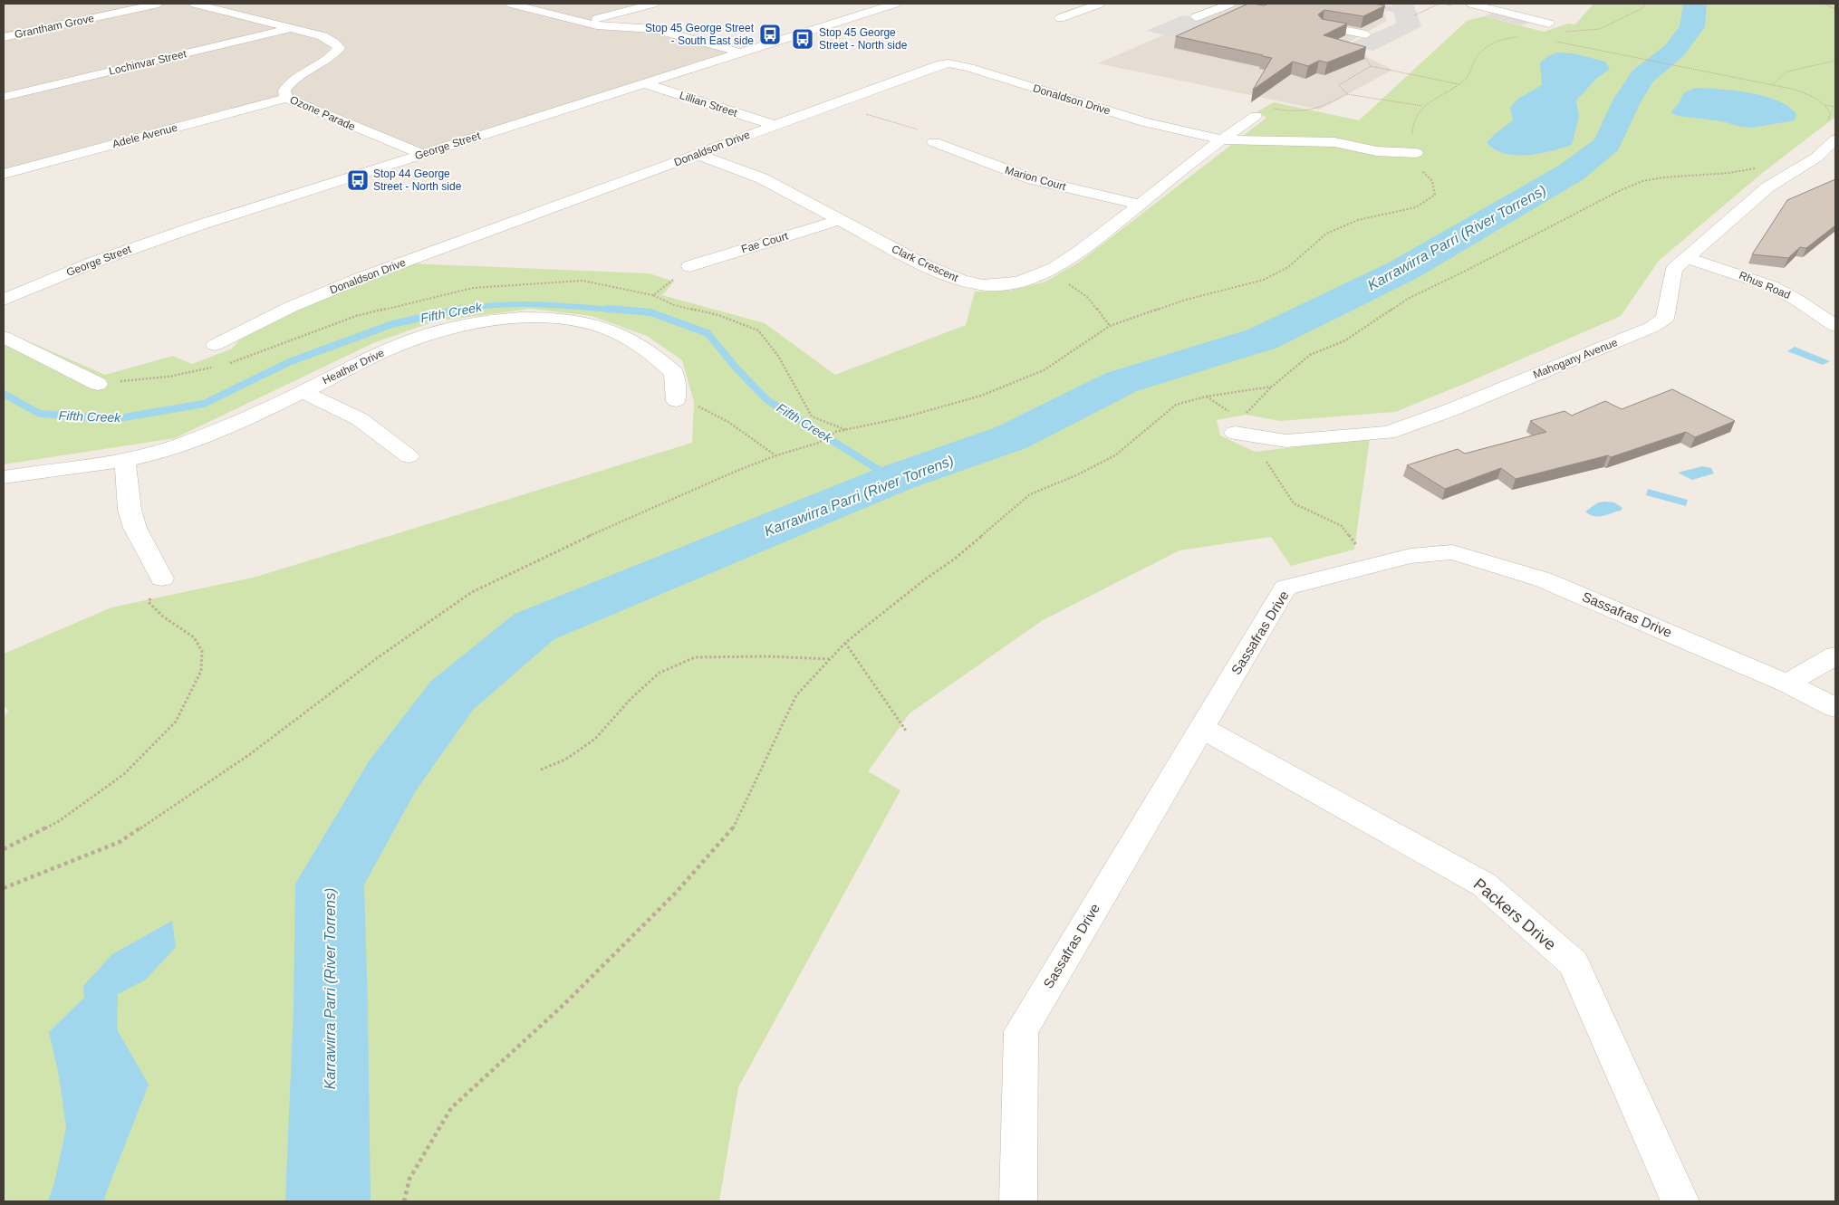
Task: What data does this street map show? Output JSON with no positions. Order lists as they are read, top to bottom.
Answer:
{
  "streets": {
    "street": [
      "Grantham Grove",
      "Lochinvar Street",
      "Donaldson Drive",
      "Lillian Street",
      "Ozone Parade",
      "Adele Avenue",
      "George Street",
      "Marion Court",
      "Fae Court",
      "Clark Crescent",
      "Rhus Road",
      "Mahogany Avenue",
      "Heather Drive",
      "Sassafras Drive",
      "Packers Drive"
    ]
  },
  "crossings": [
    ["Lochinvar Street", "Ozone Parade"],
    ["Donaldson Drive", "Lillian Street"],
    ["Donaldson Drive", "Clark Crescent"],
    ["Lillian Street", "George Street"],
    ["Ozone Parade", "Adele Avenue"],
    ["Ozone Parade", "George Street"],
    ["Marion Court", "Clark Crescent"],
    ["Fae Court", "Clark Crescent"],
    ["Rhus Road", "Mahogany Avenue"],
    ["Sassafras Drive", "Packers Drive"]
  ],
  "water": ["Karrawirra Parri (River Torrens)", "Fifth Creek"],
  "places": {
    "bus stop": ["Stop 45 George Street - South East side", "Stop 45 George Street - North side", "Stop 44 George Street - North side"]
  }
}
